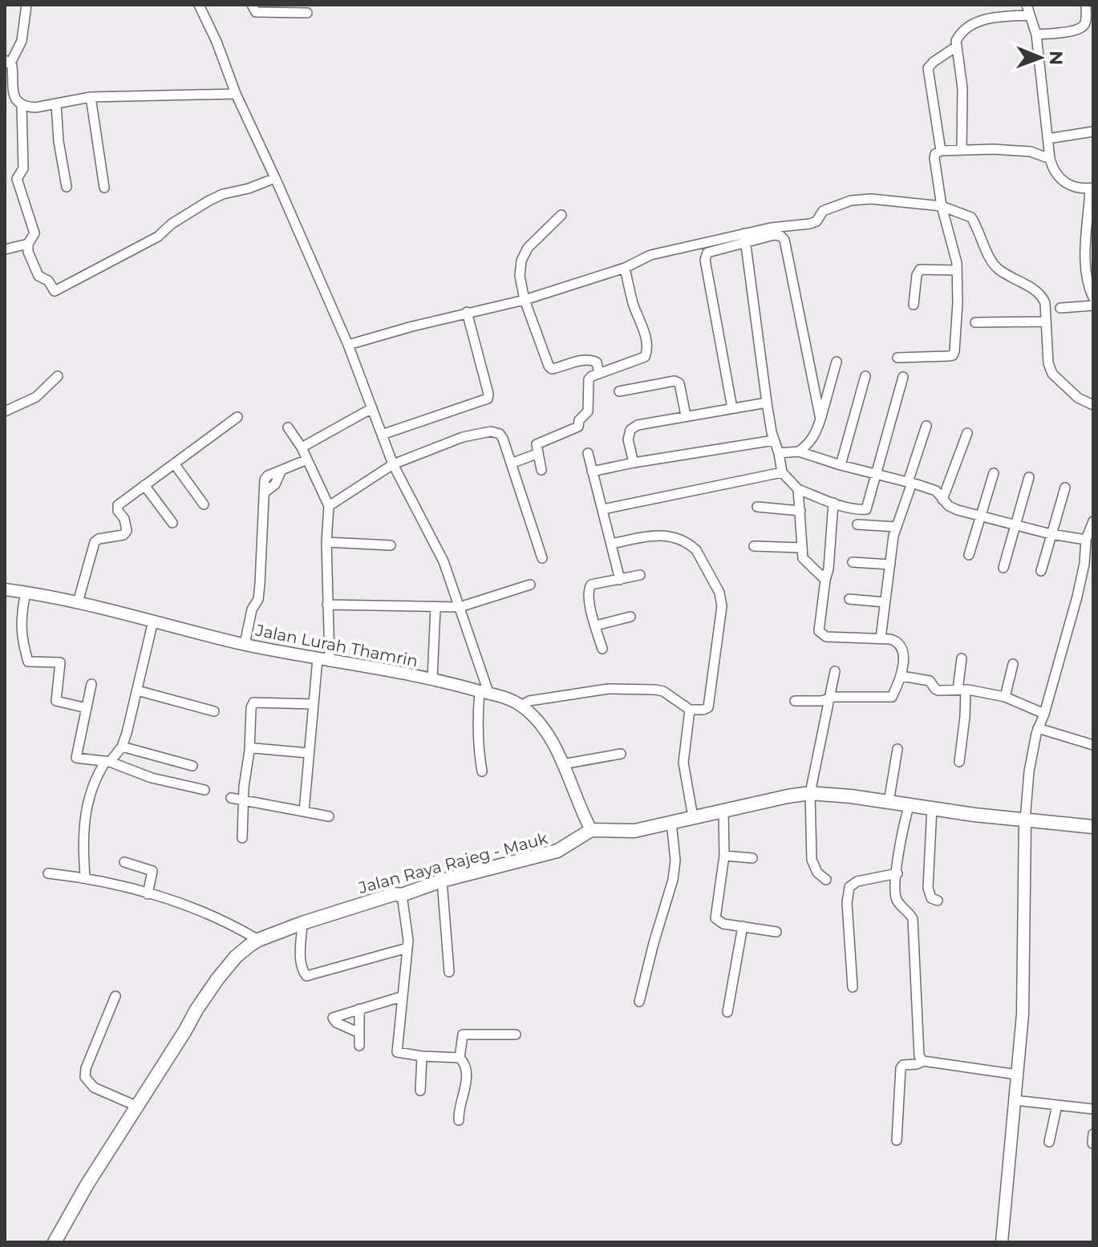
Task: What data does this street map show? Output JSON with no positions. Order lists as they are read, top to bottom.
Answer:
{
  "streets": {
    "main road": ["Jalan Raya Rajeg - Mauk"],
    "street": ["Jalan Lurah Thamrin"]
  },
  "crossings": [
    ["Jalan Lurah Thamrin", "Jalan Raya Rajeg - Mauk"]
  ],
  "north": "right"
}
